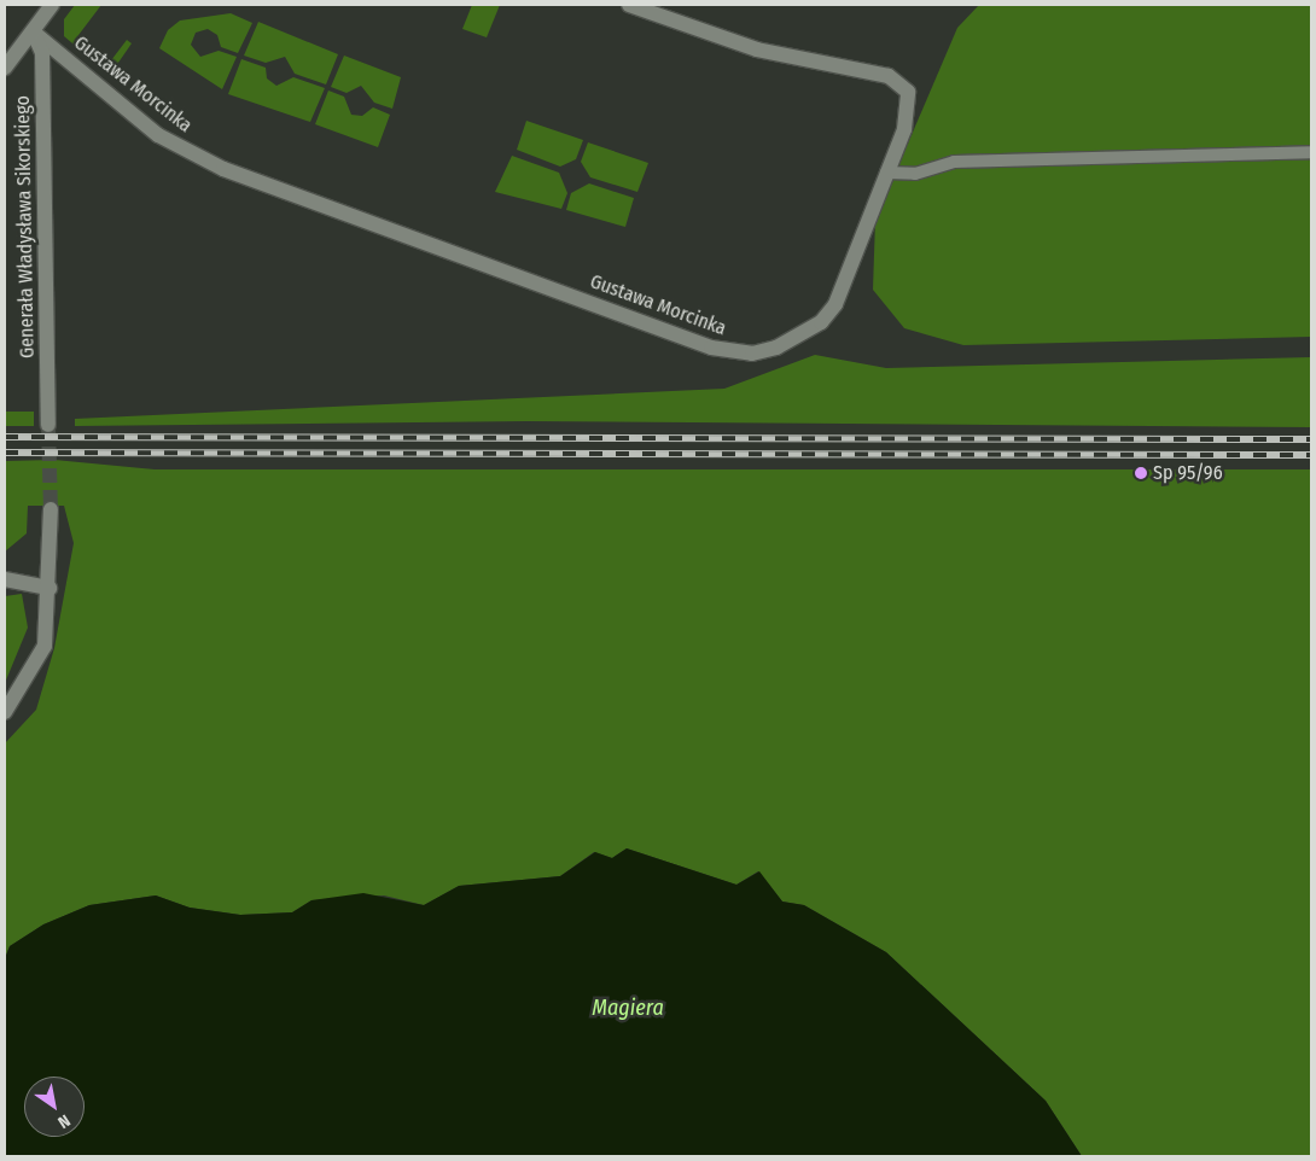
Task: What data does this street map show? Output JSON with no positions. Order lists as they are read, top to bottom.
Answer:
{
  "streets": {
    "street": ["Gustawa Morcinka", "Generała Władysława Sikorskiego"]
  },
  "crossings": [
    ["Gustawa Morcinka", "Generała Władysława Sikorskiego"]
  ],
  "water": ["Magiera"],
  "places": ["Sp 95/96"],
  "north": "bottom right"
}
